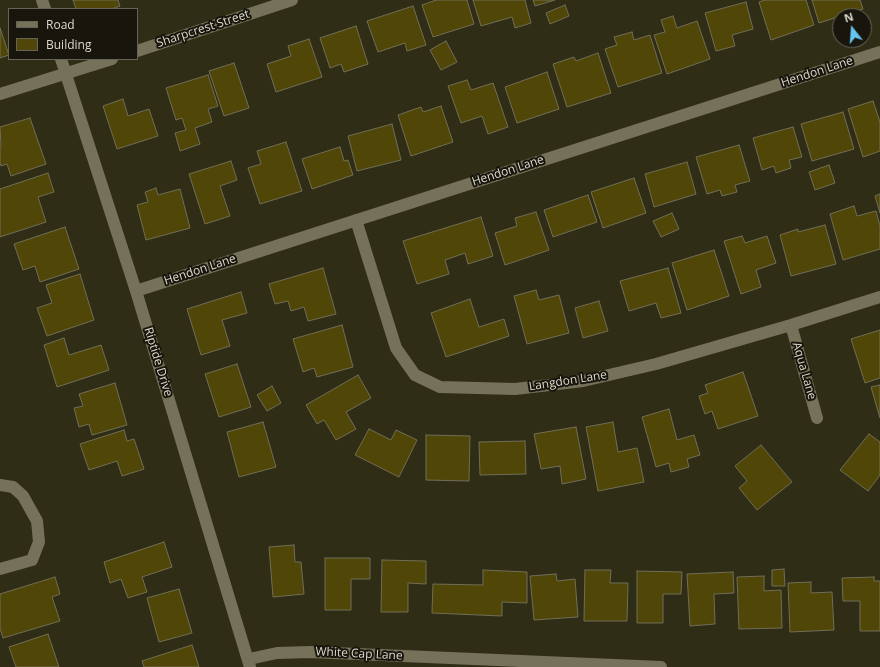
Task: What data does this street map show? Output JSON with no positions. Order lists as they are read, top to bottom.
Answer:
{
  "streets": {
    "street": [
      "Sharpcrest Street",
      "Hendon Lane",
      "Riptide Drive",
      "Aqua Lane",
      "Langdon Lane",
      "White Cap Lane"
    ]
  },
  "crossings": [
    ["Hendon Lane", "Riptide Drive"],
    ["Hendon Lane", "Langdon Lane"],
    ["Riptide Drive", "White Cap Lane"],
    ["Aqua Lane", "Langdon Lane"]
  ],
  "legend": ["Road", "Building"],
  "north": "top"
}
